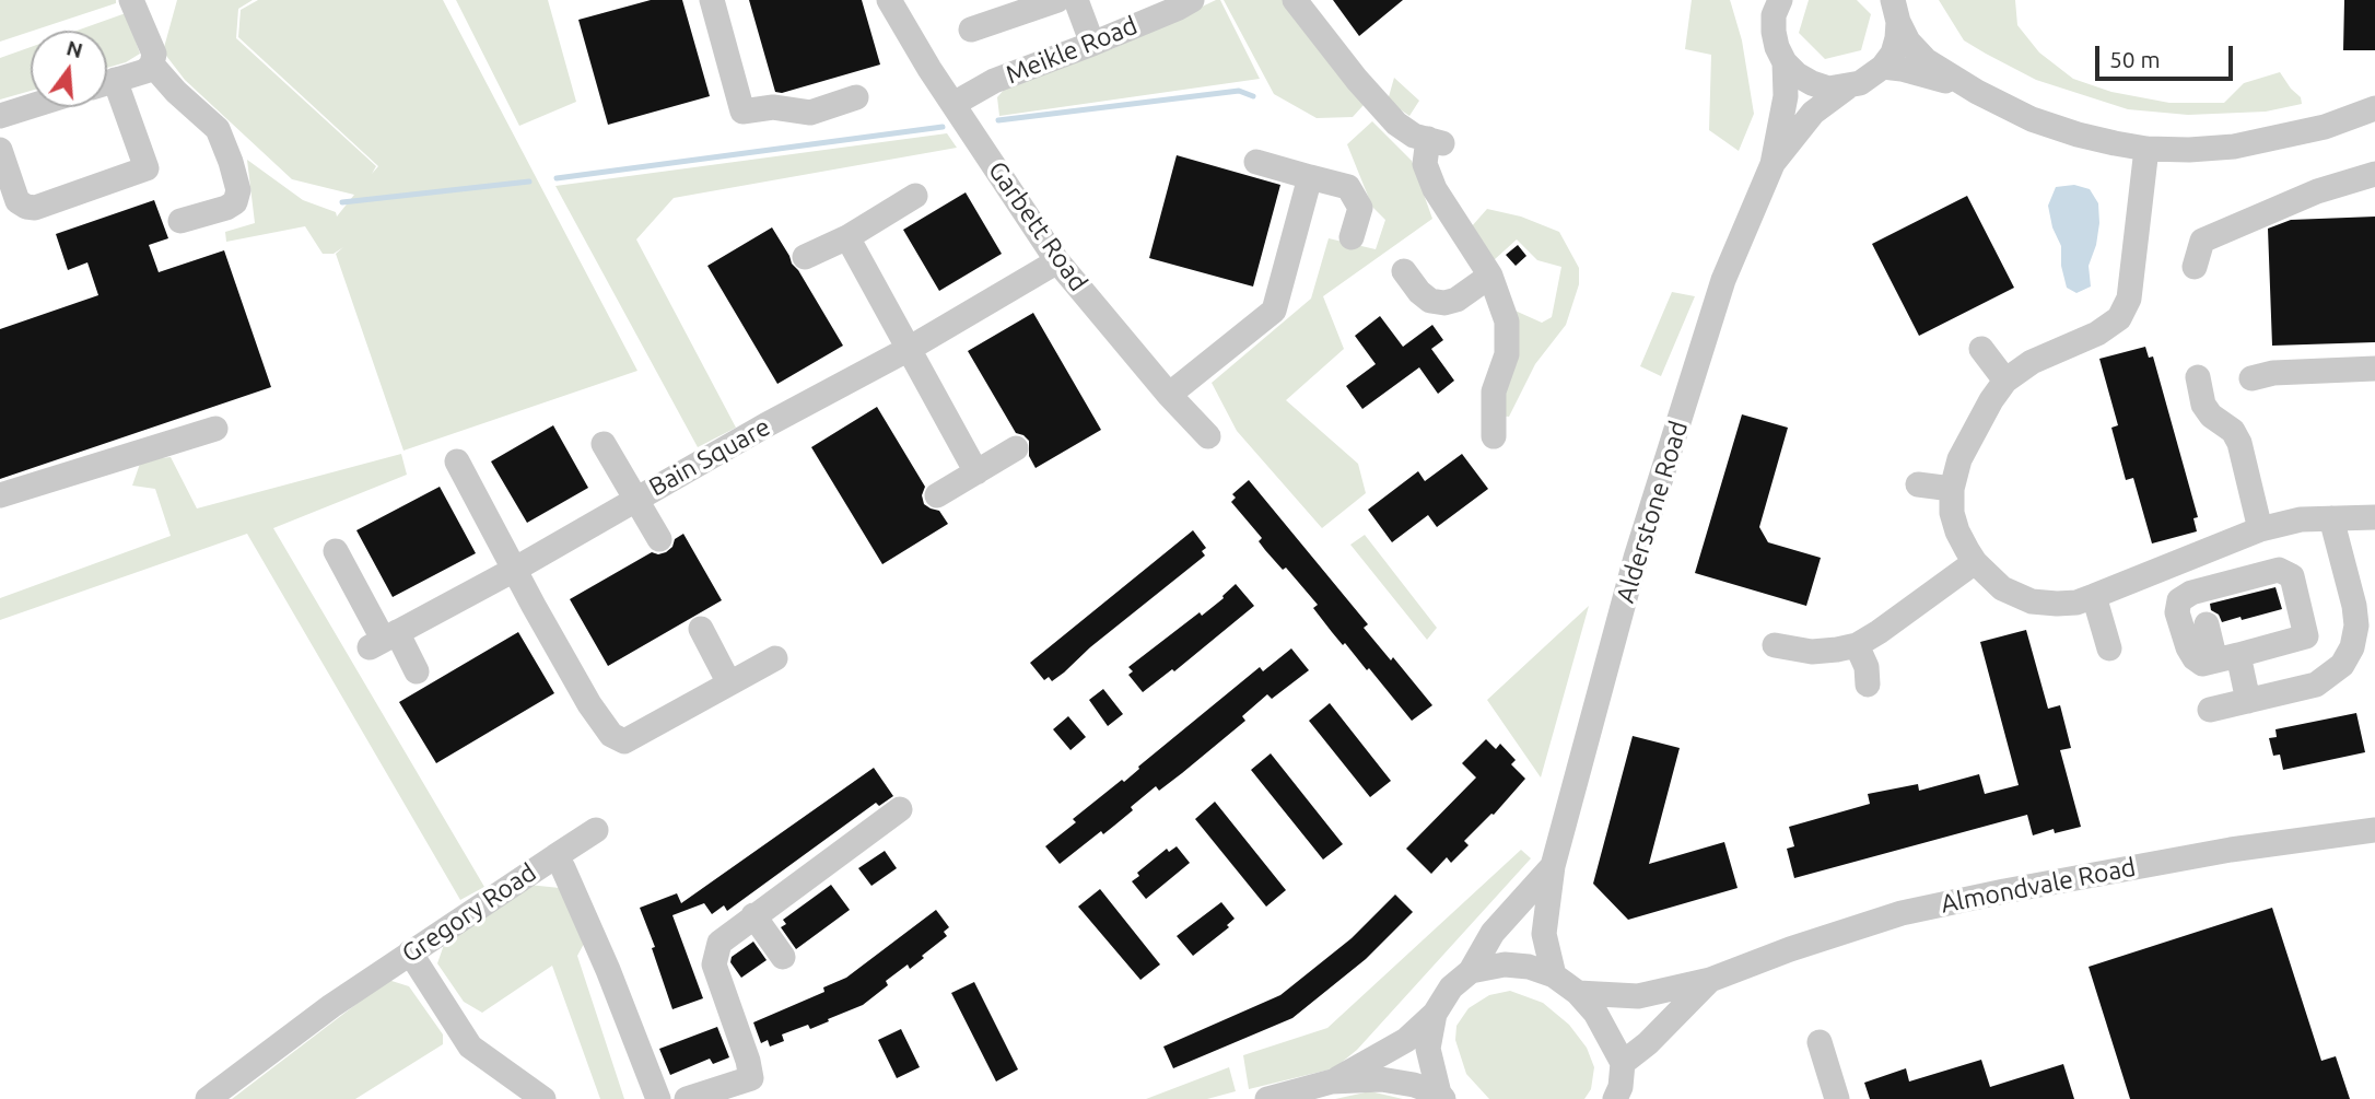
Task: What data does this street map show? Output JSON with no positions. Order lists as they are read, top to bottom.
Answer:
{
  "streets": {
    "street": [
      "Meikle Road",
      "Garbett Road",
      "Bain Square",
      "Alderstone Road",
      "Almondvale Road",
      "Gregory Road"
    ]
  },
  "crossings": [
    ["Meikle Road", "Garbett Road"],
    ["Garbett Road", "Bain Square"]
  ],
  "scale_bar": "50 m",
  "north": "top"
}
